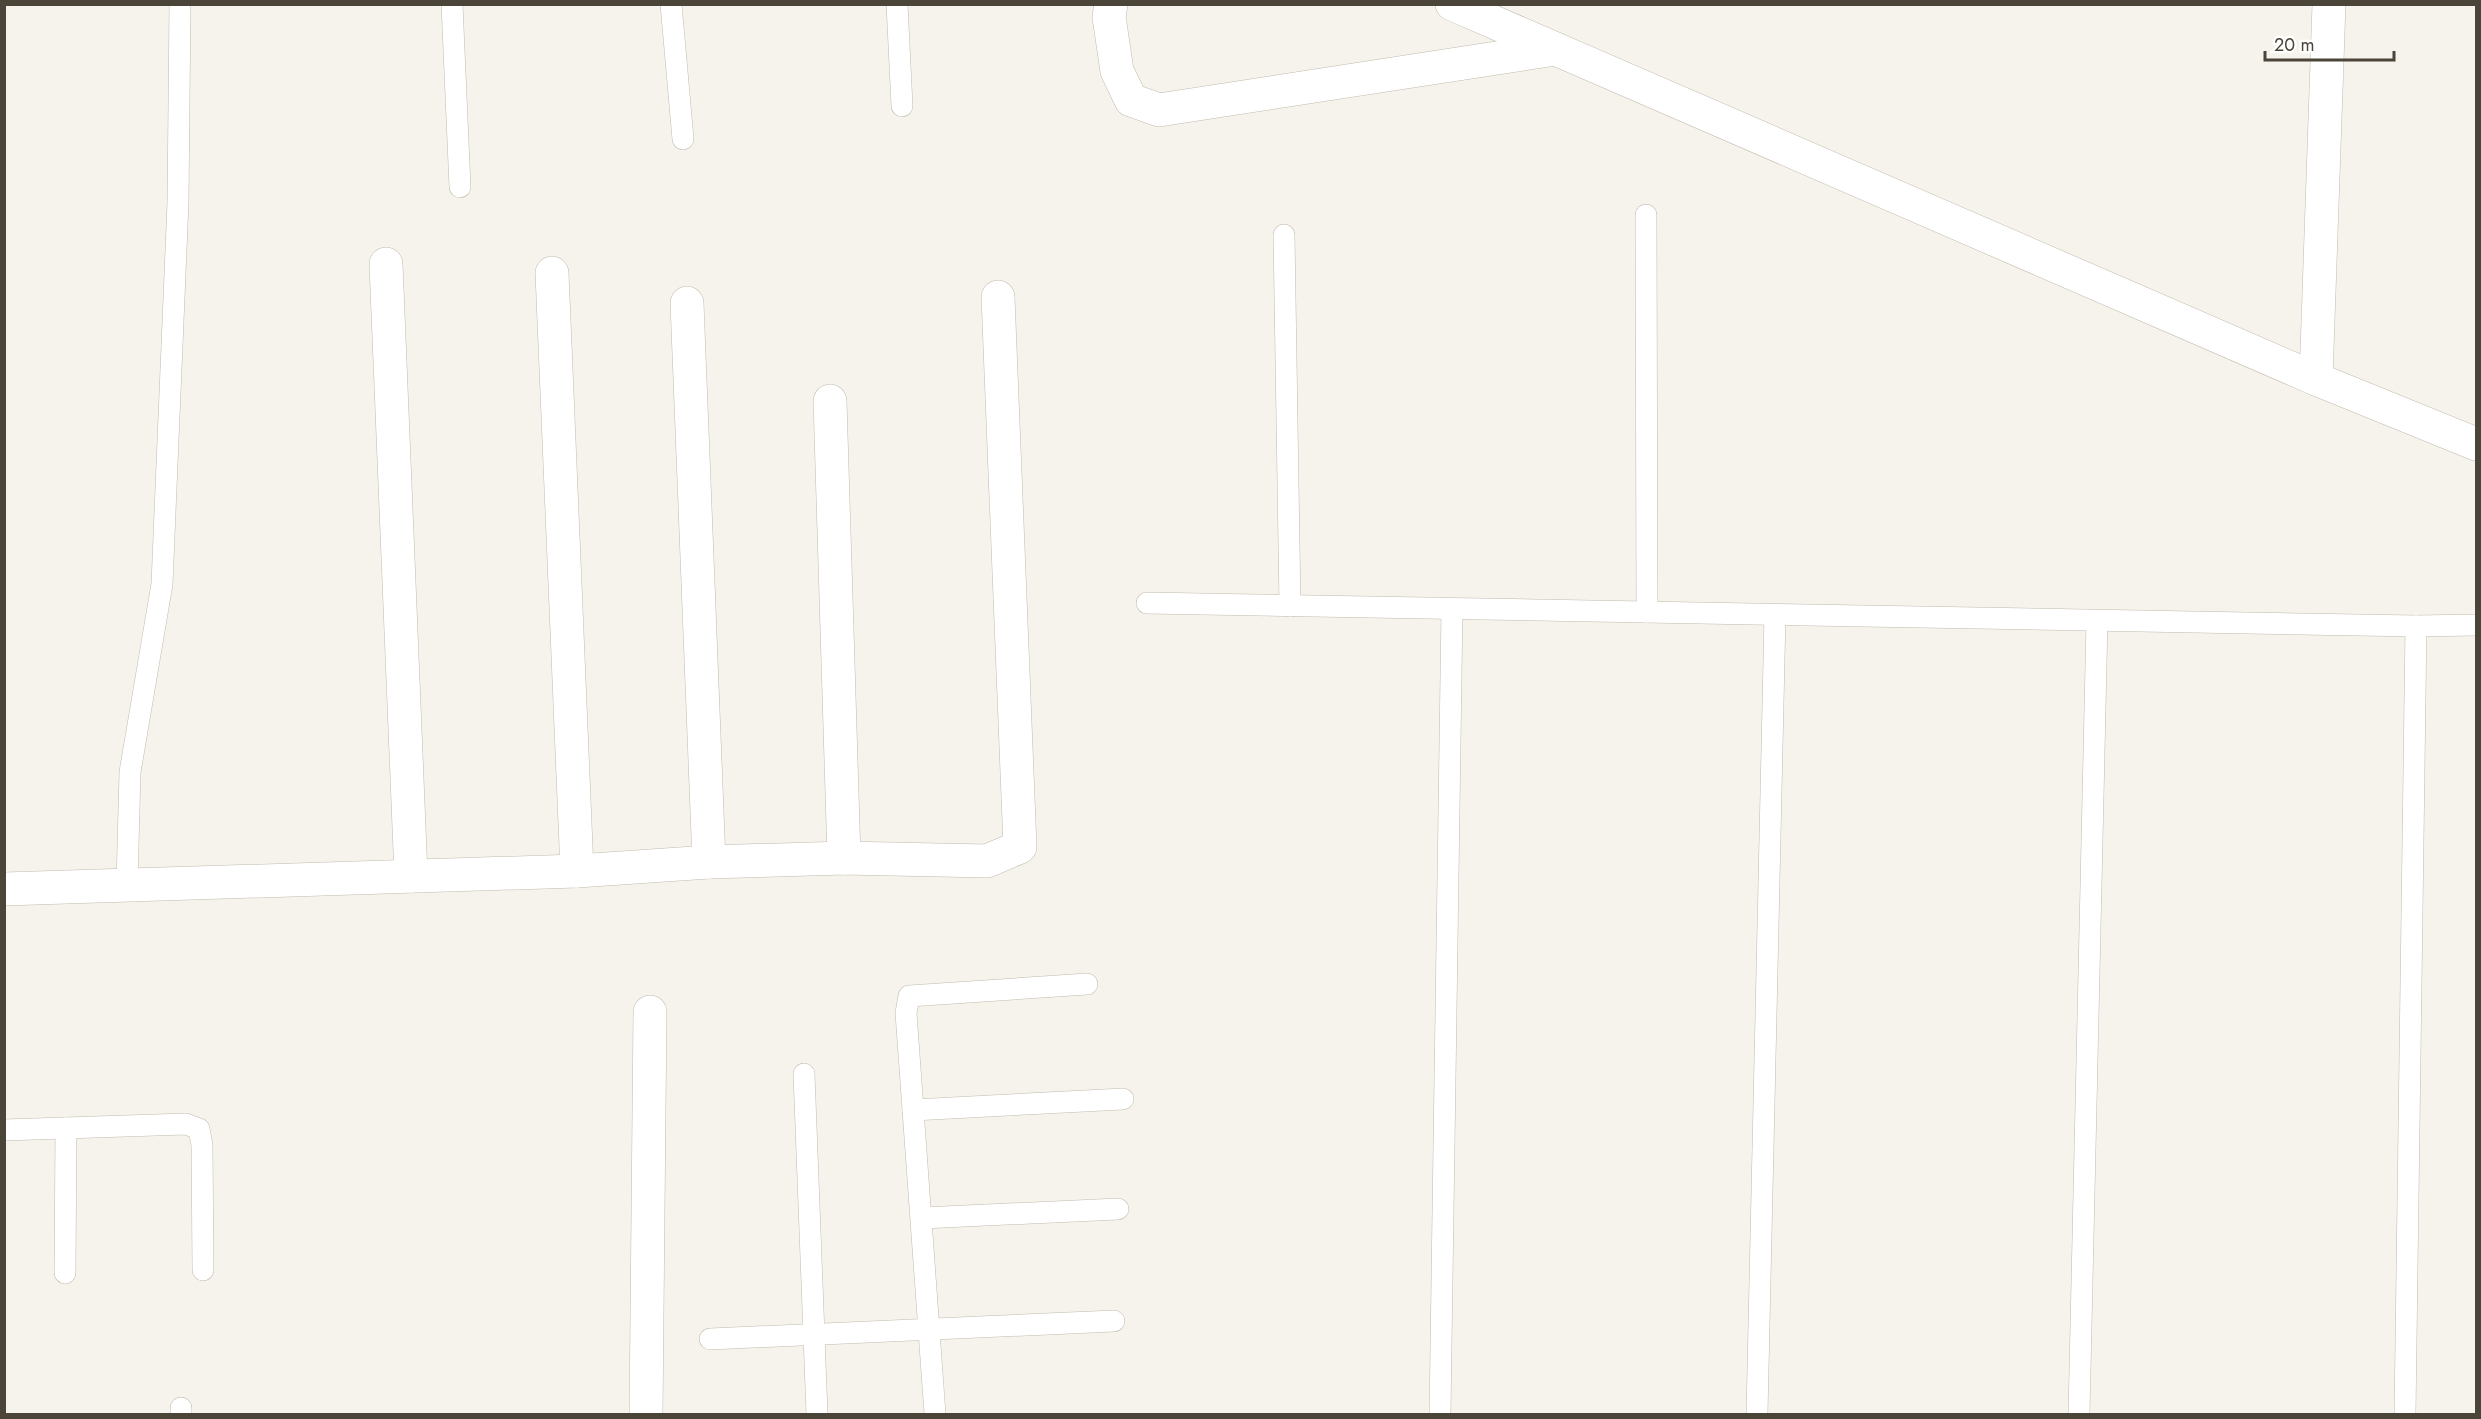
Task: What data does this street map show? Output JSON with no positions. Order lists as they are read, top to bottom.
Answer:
{
  "scale_bar": "20 m"
}
